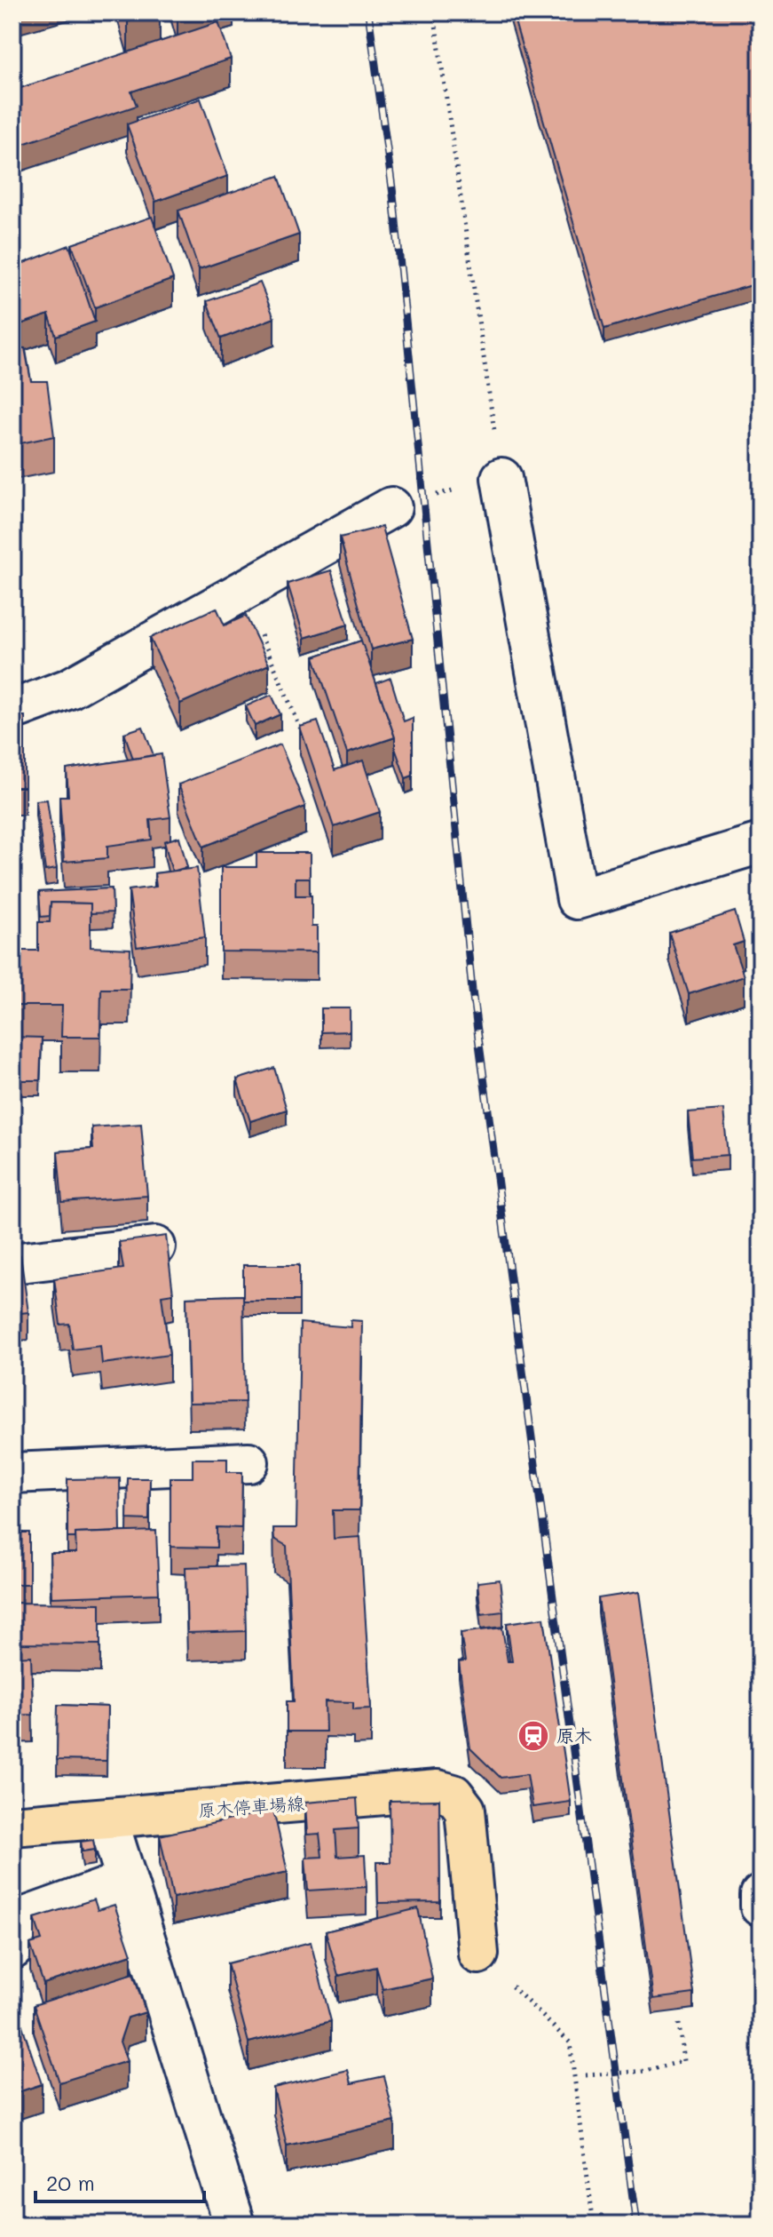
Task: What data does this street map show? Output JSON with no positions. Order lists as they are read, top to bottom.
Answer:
{
  "streets": {
    "main road": ["原木停車場線"]
  },
  "places": {
    "station": ["原木"]
  },
  "scale_bar": "20 m"
}
